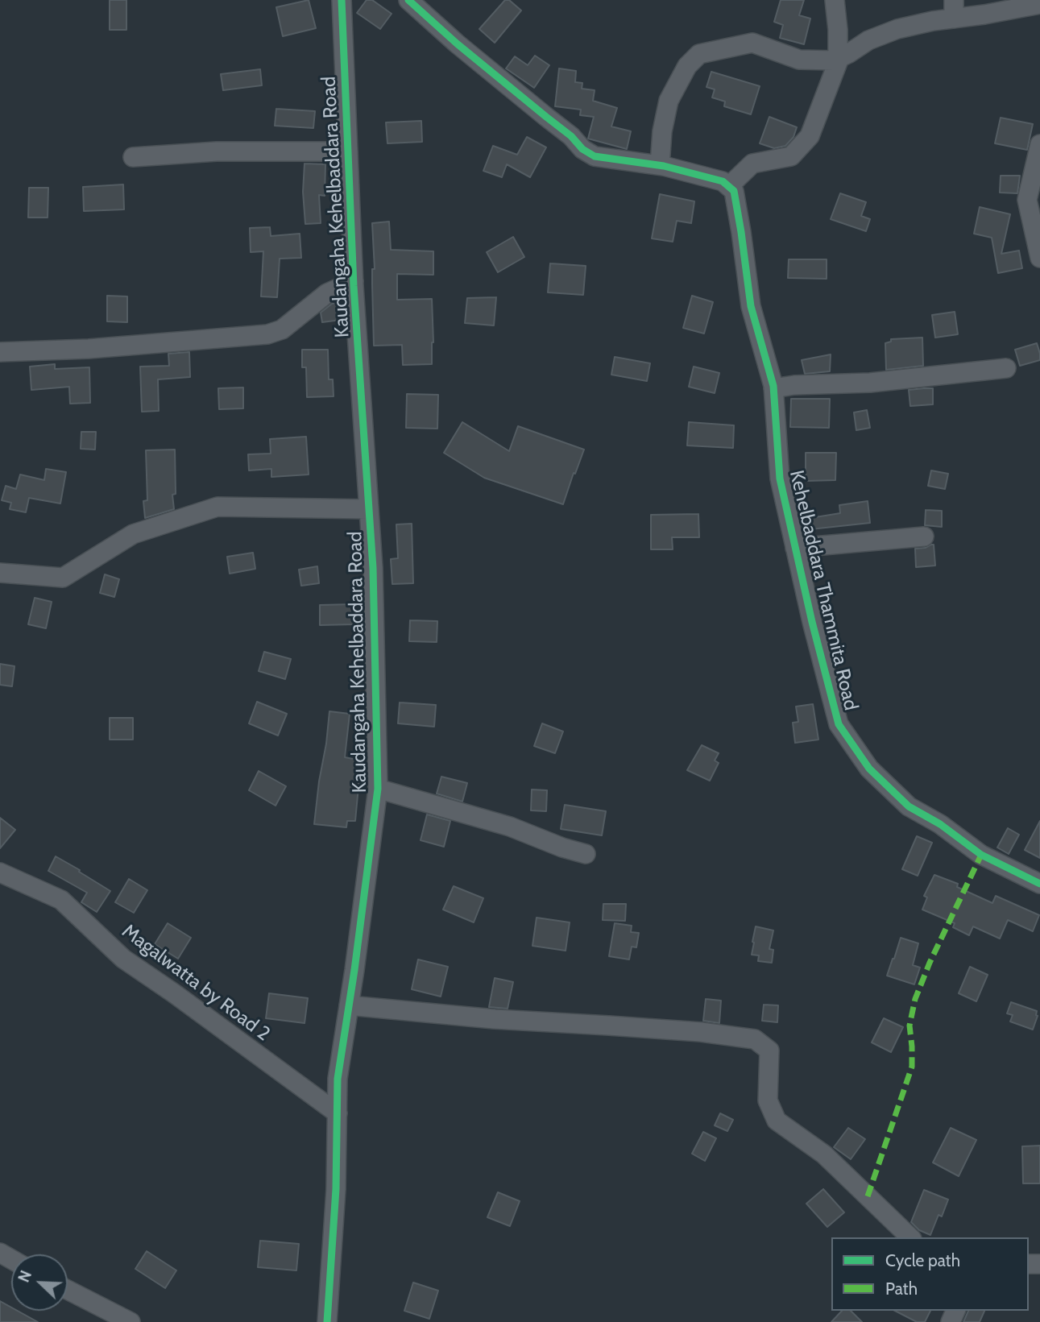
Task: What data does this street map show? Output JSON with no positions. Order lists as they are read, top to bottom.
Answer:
{
  "streets": {
    "street": ["Kaudangaha Kehelbaddara Road", "Kehelbaddara Thammita Road", "Magalwatta by Road 2"]
  },
  "crossings": [
    ["Kaudangaha Kehelbaddara Road", "Magalwatta by Road 2"]
  ],
  "legend": ["Cycle path", "Path"],
  "north": "top left"
}
